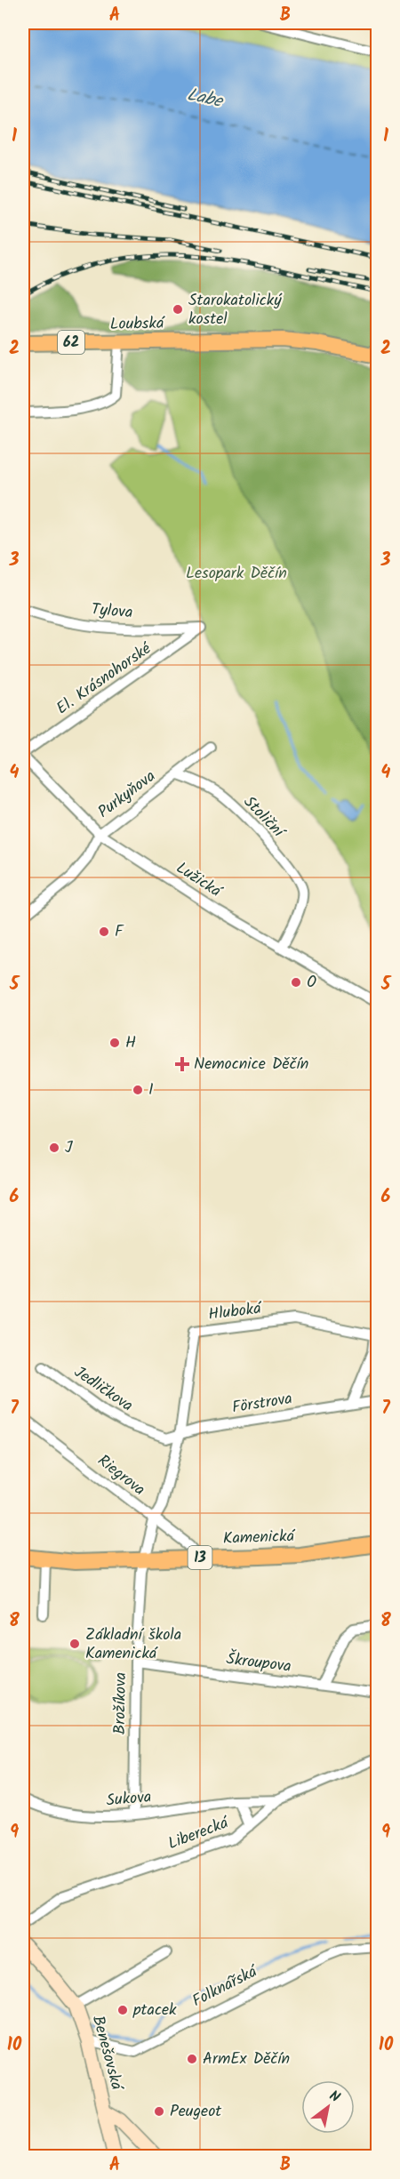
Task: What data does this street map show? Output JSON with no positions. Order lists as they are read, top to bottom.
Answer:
{
  "streets": {
    "main road": [
      "Loubská",
      "62",
      "Kamenická",
      "13",
      "Benešovská"
    ],
    "street": [
      "Tylova",
      "El. Krásnohorské",
      "Purkyňova",
      "Stoliční",
      "Lužická",
      "Hluboká",
      "Jedličkova",
      "Förstrova",
      "Riegrova",
      "Škroupova",
      "Brožíkova",
      "Sukova",
      "Liberecká",
      "Folknářská"
    ]
  },
  "crossings": [
    ["Tylova", "El. Krásnohorské"],
    ["El. Krásnohorské", "Lužická"],
    ["Purkyňova", "Stoliční"],
    ["Purkyňova", "Lužická"],
    ["Stoliční", "Lužická"],
    ["Hluboká", "Jedličkova"],
    ["Hluboká", "Förstrova"],
    ["Hluboká", "Riegrova"],
    ["Hluboká", "Kamenická"],
    ["Hluboká", "Brožíkova"],
    ["Jedličkova", "Förstrova"],
    ["Riegrova", "Kamenická"],
    ["Kamenická", "Brožíkova"],
    ["Škroupova", "Brožíkova"],
    ["Brožíkova", "Sukova"],
    ["Sukova", "Liberecká"],
    ["Folknářská", "Benešovská"]
  ],
  "water": ["Labe"],
  "parks": ["Lesopark Děčín"],
  "places": {
    "other": [
      "Starokatolický kostel",
      "F",
      "O",
      "H",
      "I",
      "J",
      "Základní škola Kamenická",
      "ptacek",
      "ArmEx Děčín",
      "Peugeot"
    ],
    "health": ["Nemocnice Děčín"]
  },
  "north": "top right",
  "grid": {
    "columns": ["A", "B"],
    "rows": [
      "1",
      "2",
      "3",
      "4",
      "5",
      "6",
      "7",
      "8",
      "9",
      "10"
    ]
  }
}
